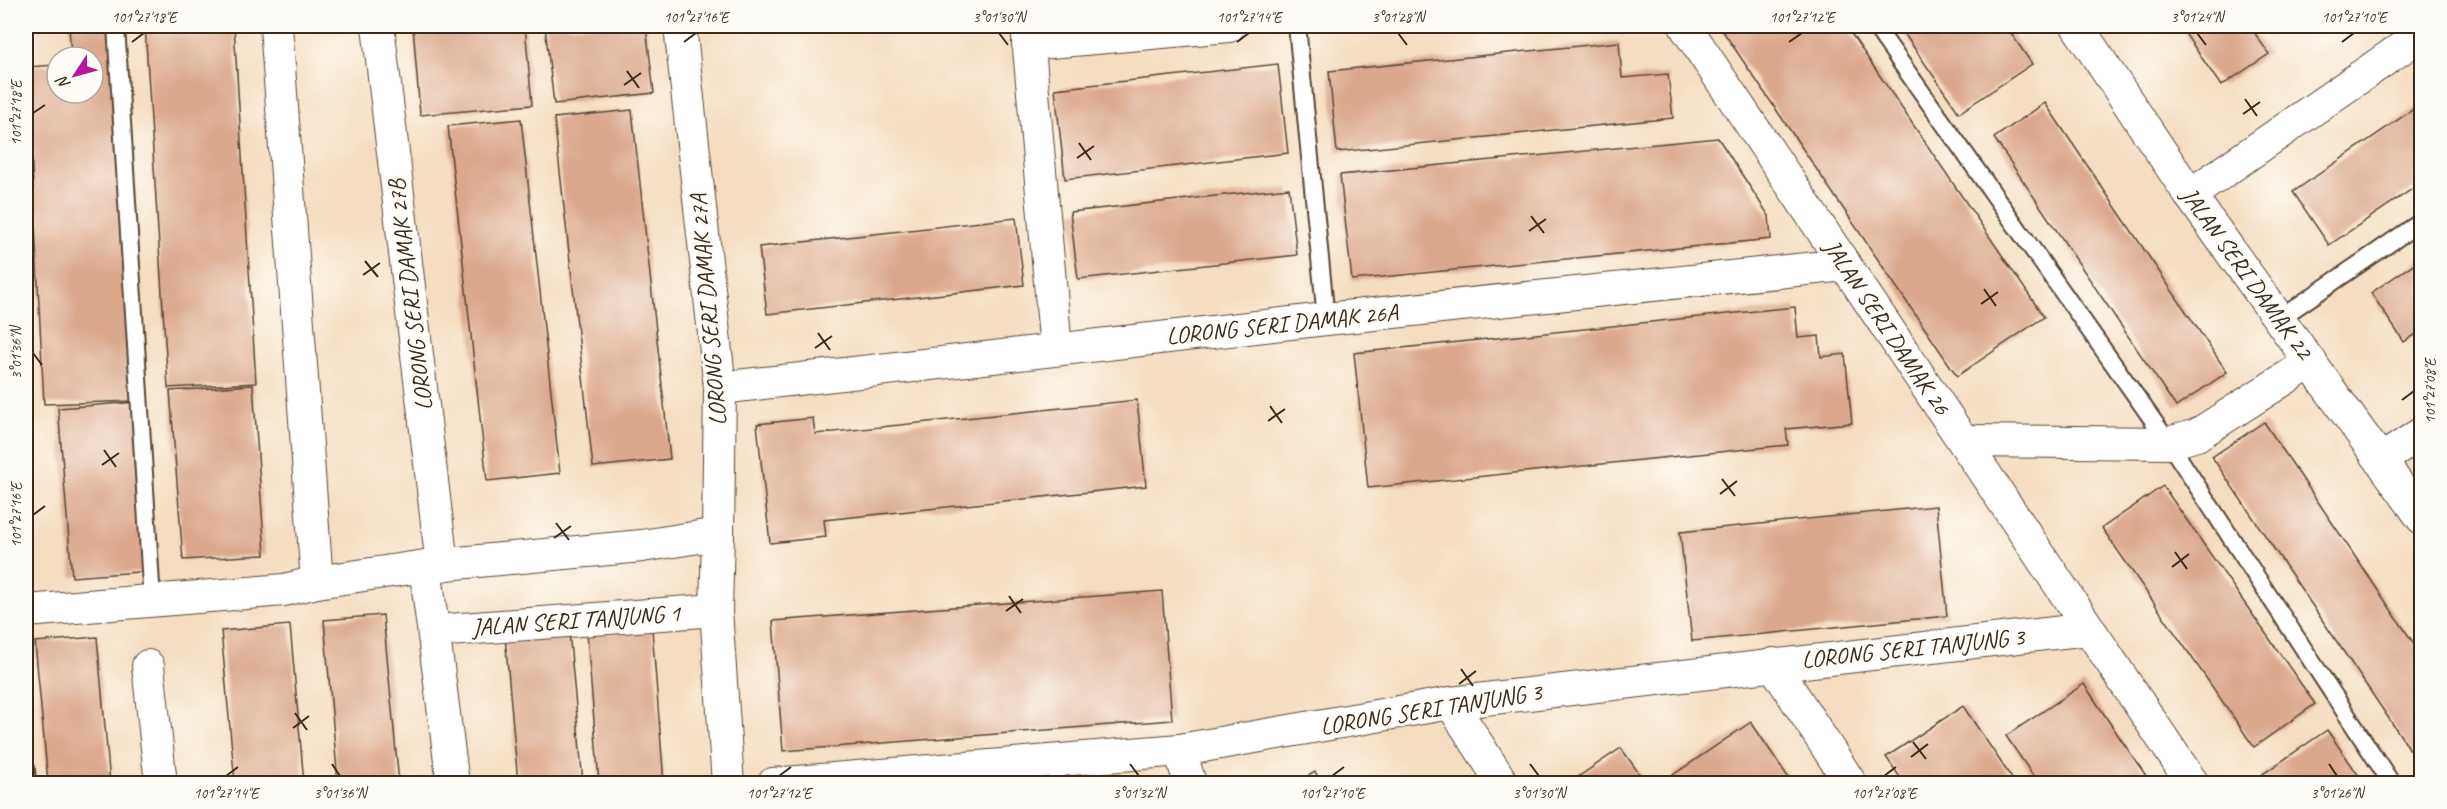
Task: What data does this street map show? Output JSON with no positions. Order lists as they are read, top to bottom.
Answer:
{
  "streets": {
    "street": [
      "JALAN SERI DAMAK 22",
      "LORONG SERI DAMAK 27B",
      "LORONG SERI DAMAK 27A",
      "LORONG SERI DAMAK 26A",
      "JALAN SERI DAMAK 26",
      "JALAN SERI TANJUNG 1",
      "LORONG SERI TANJUNG 3"
    ]
  },
  "crossings": [
    ["LORONG SERI DAMAK 27B", "JALAN SERI TANJUNG 1"],
    ["LORONG SERI DAMAK 27A", "LORONG SERI DAMAK 26A"],
    ["LORONG SERI DAMAK 27A", "JALAN SERI TANJUNG 1"],
    ["LORONG SERI DAMAK 26A", "JALAN SERI DAMAK 26"],
    ["JALAN SERI DAMAK 26", "LORONG SERI TANJUNG 3"]
  ],
  "north": "bottom left",
  "coordinates": [
    "101°27'18\"E",
    "101°27'16\"E",
    "3°01'30\"N",
    "101°27'14\"E",
    "3°01'28\"N",
    "101°27'12\"E",
    "3°01'24\"N",
    "101°27'10\"E",
    "3°01'36\"N",
    "101°27'08\"E",
    "3°01'32\"N",
    "3°01'26\"N"
  ]
}
